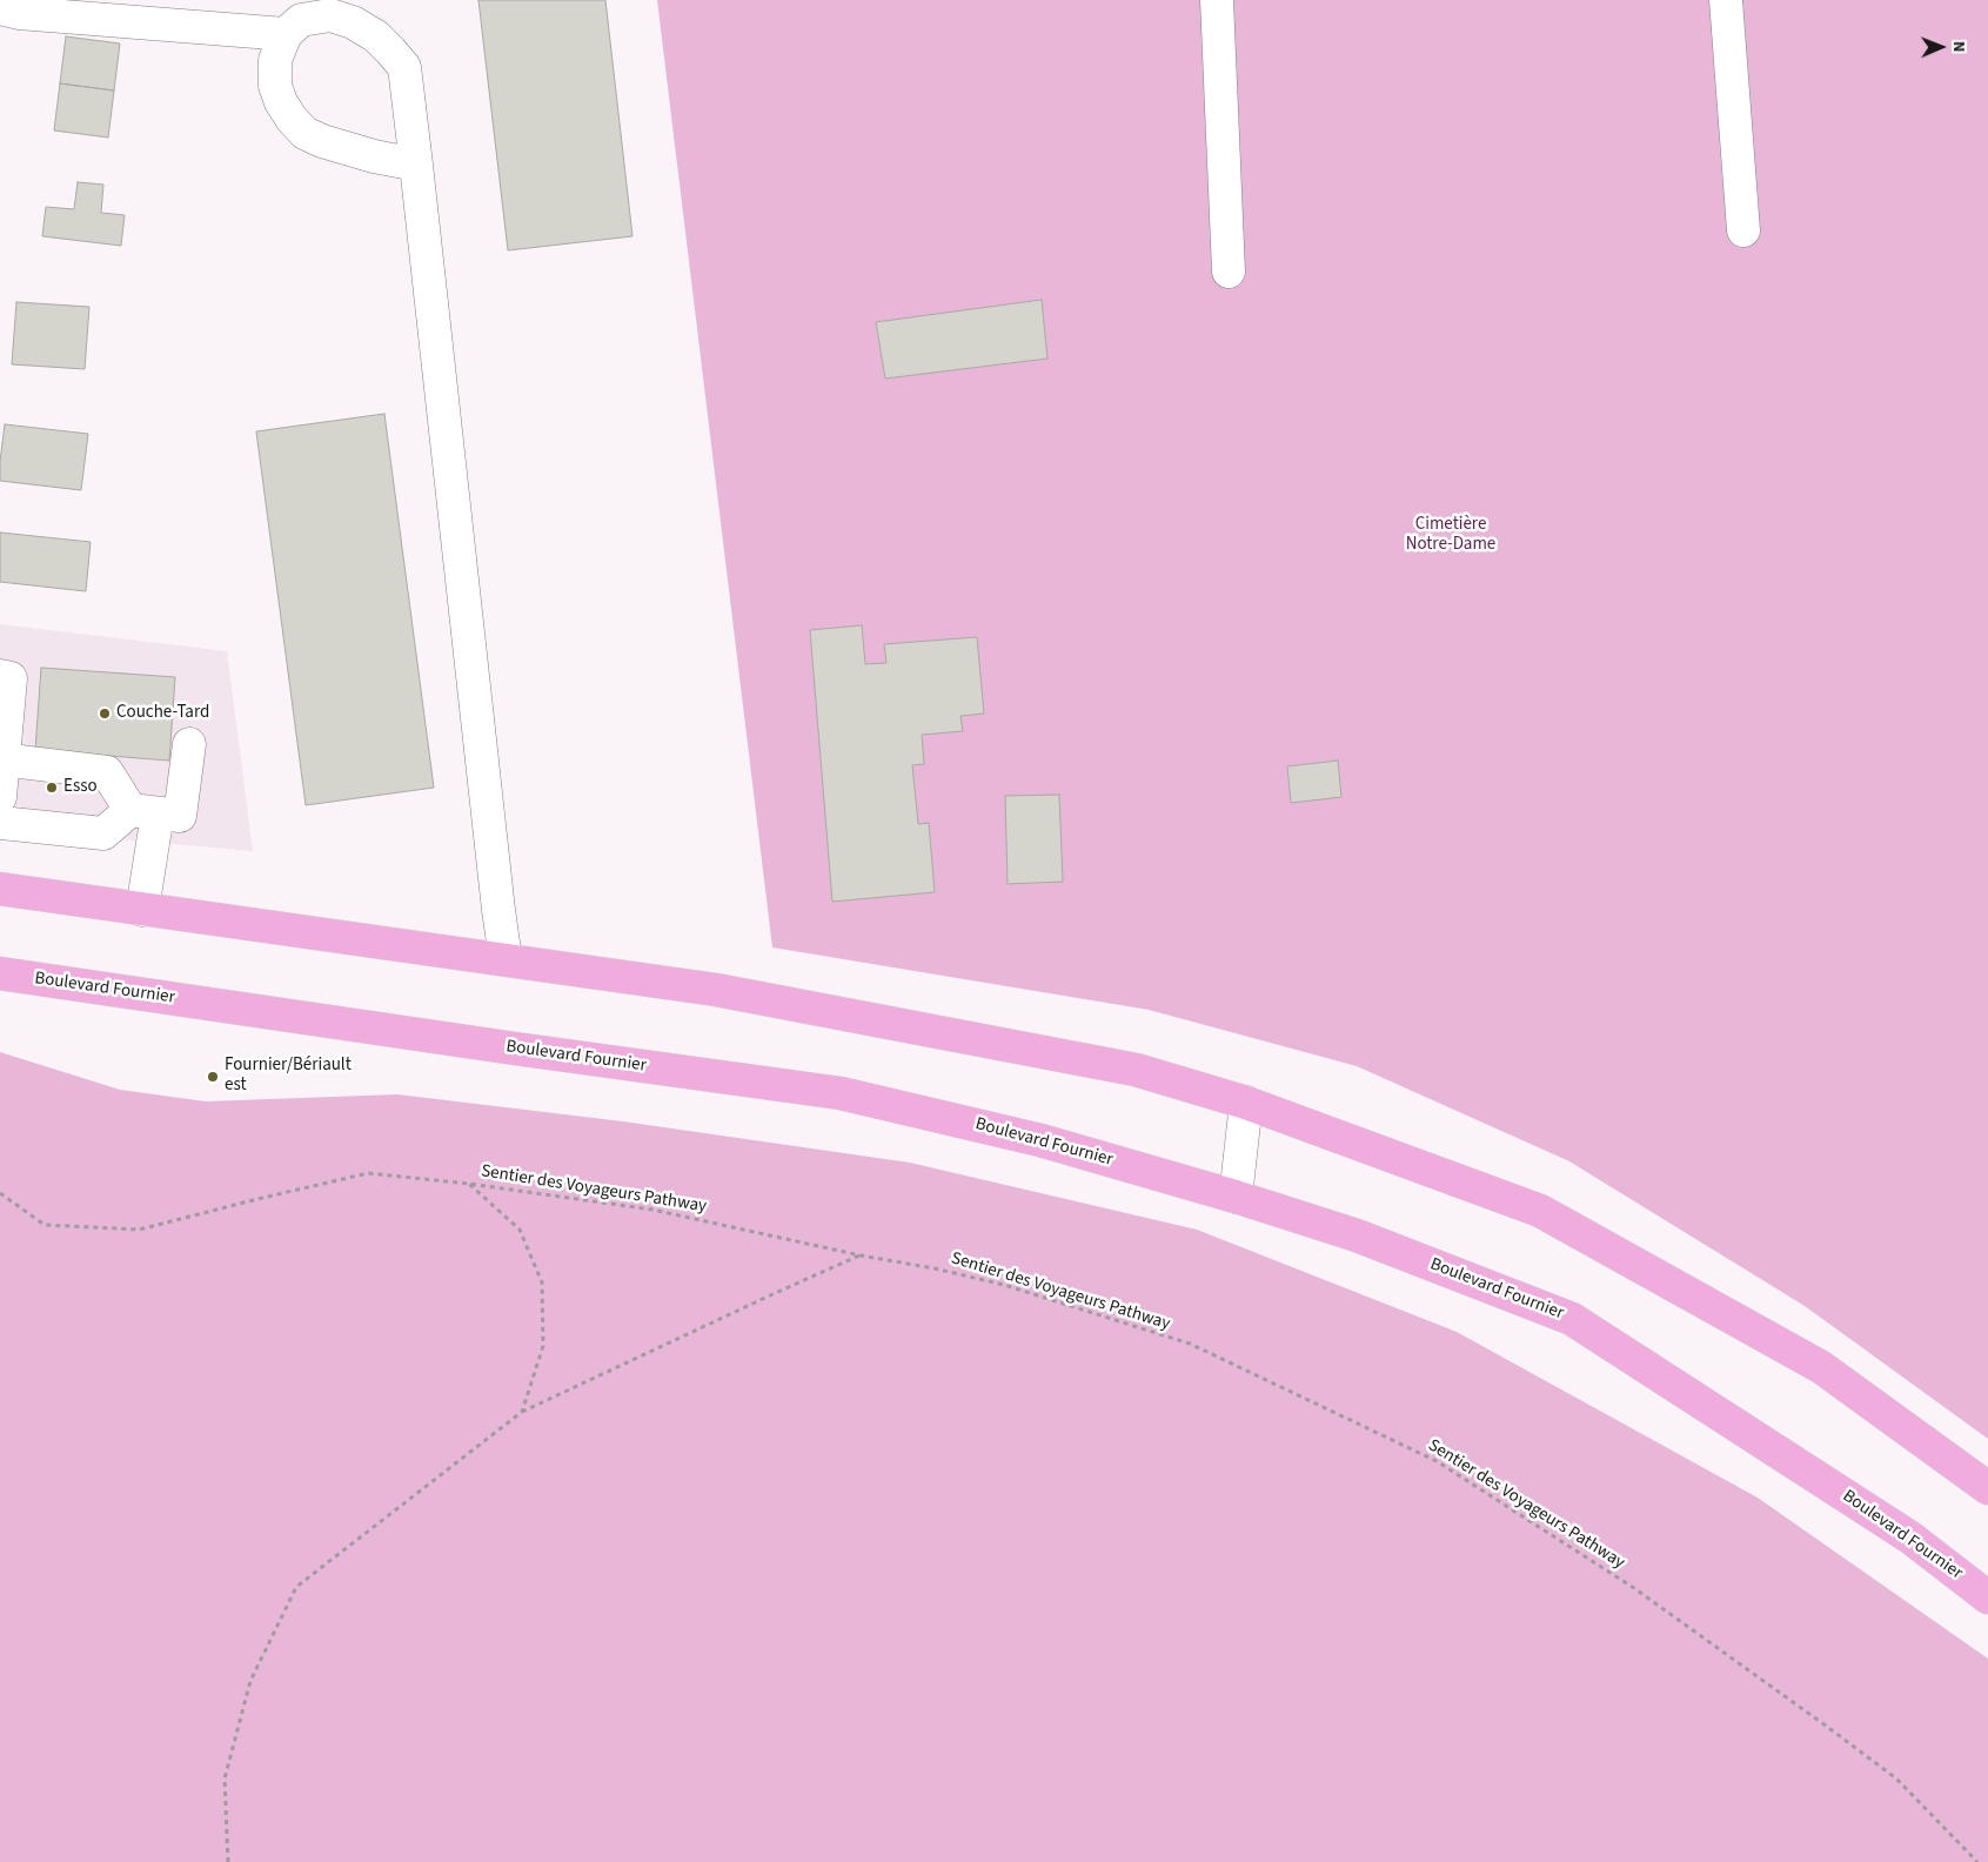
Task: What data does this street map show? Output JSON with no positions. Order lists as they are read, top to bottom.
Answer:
{
  "streets": {
    "main road": ["Boulevard Fournier"],
    "path": ["Sentier des Voyageurs Pathway"]
  },
  "parks": ["Cimetière Notre-Dame"],
  "places": ["Couche-Tard", "Esso", "Fournier/Bériault est"],
  "north": "right"
}
